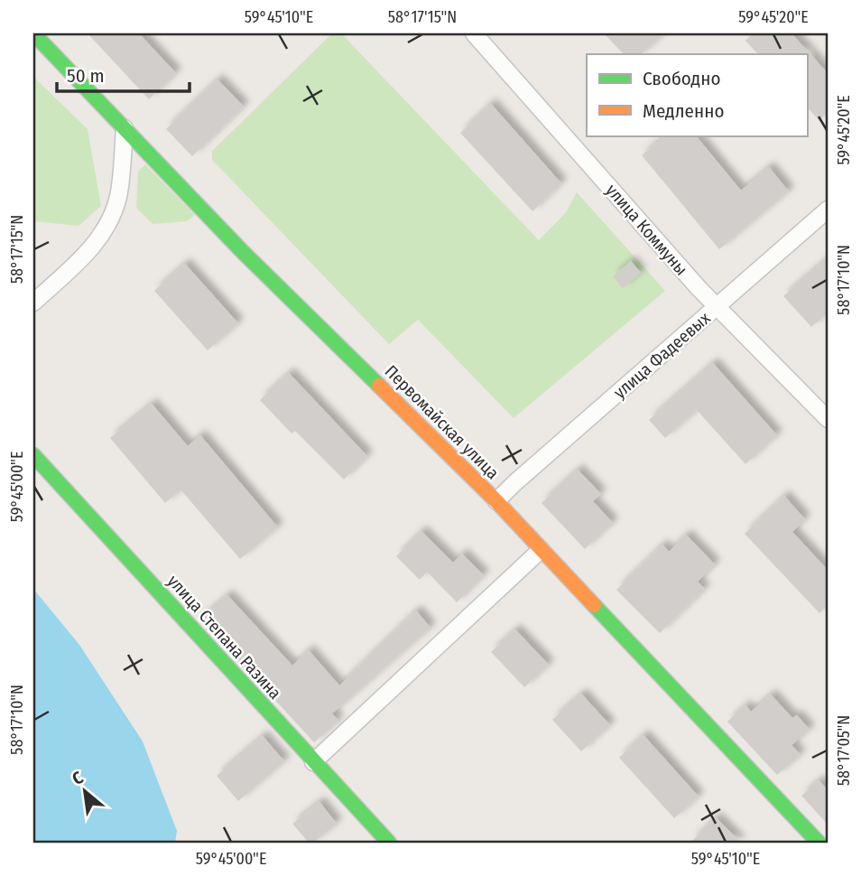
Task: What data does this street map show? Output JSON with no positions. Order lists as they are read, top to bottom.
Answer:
{
  "streets": {
    "main road": ["Первомайская улица", "улица Степана Разина"],
    "street": ["улица Коммуны", "улица Фадеевых"]
  },
  "crossings": [
    ["улица Коммуны", "улица Фадеевых"],
    ["улица Фадеевых", "Первомайская улица"]
  ],
  "legend": ["Свободно", "Медленно"],
  "scale_bar": "50 m",
  "north": "top left",
  "coordinates": [
    "59°45'10\"E",
    "58°17'15\"N",
    "59°45'20\"E",
    "58°17'10\"N",
    "59°45'00\"E",
    "58°17'05\"N"
  ]
}
